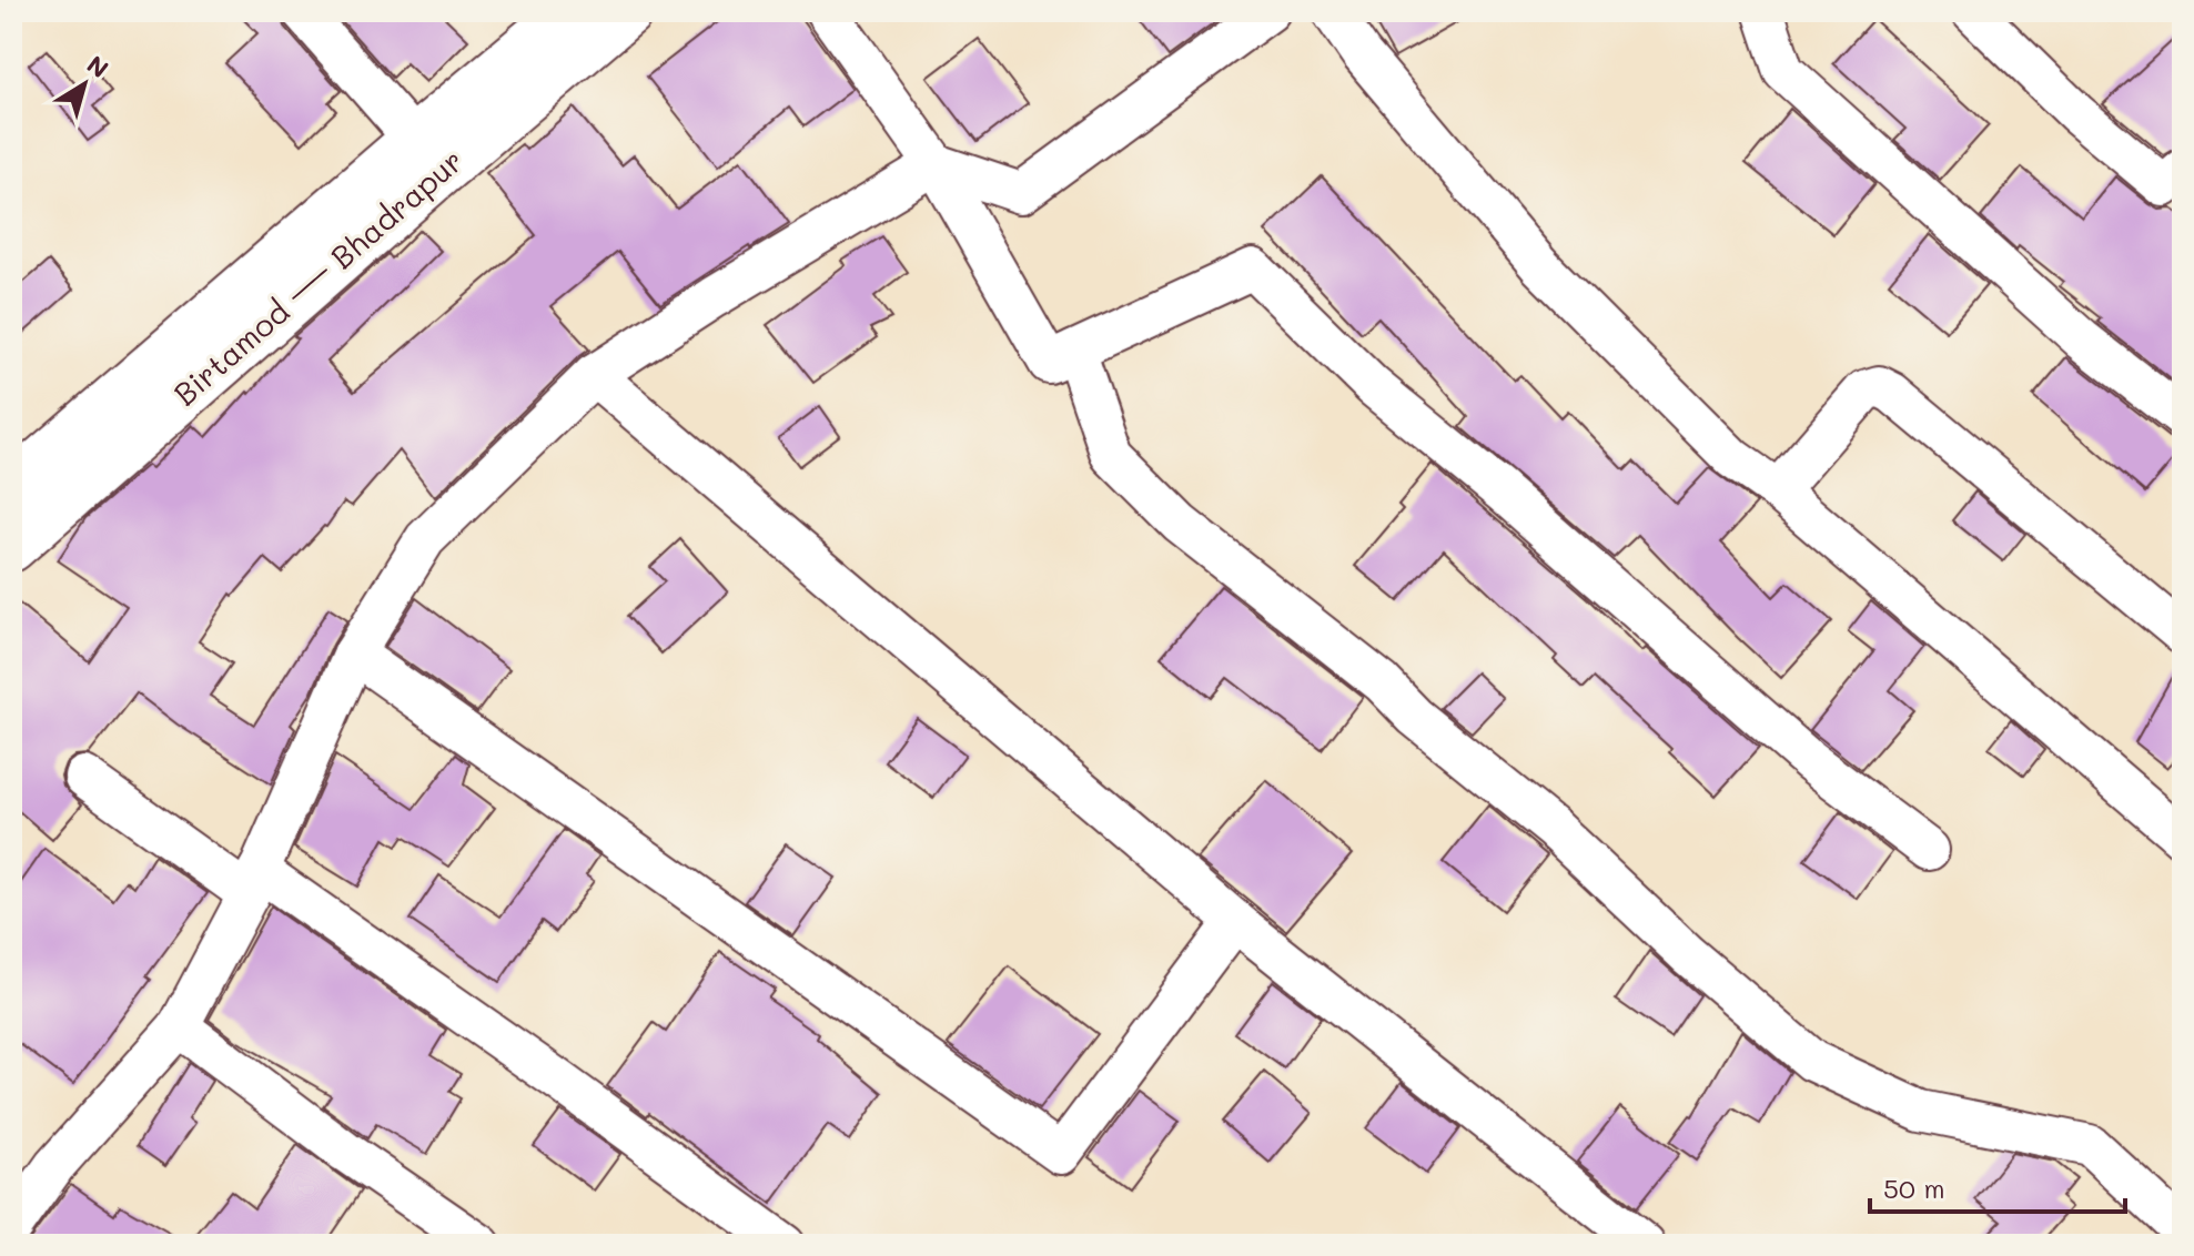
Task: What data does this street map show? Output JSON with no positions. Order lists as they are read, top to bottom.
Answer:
{
  "streets": {
    "main road": ["Birtamod — Bhadrapur"]
  },
  "scale_bar": "50 m",
  "north": "top right"
}
